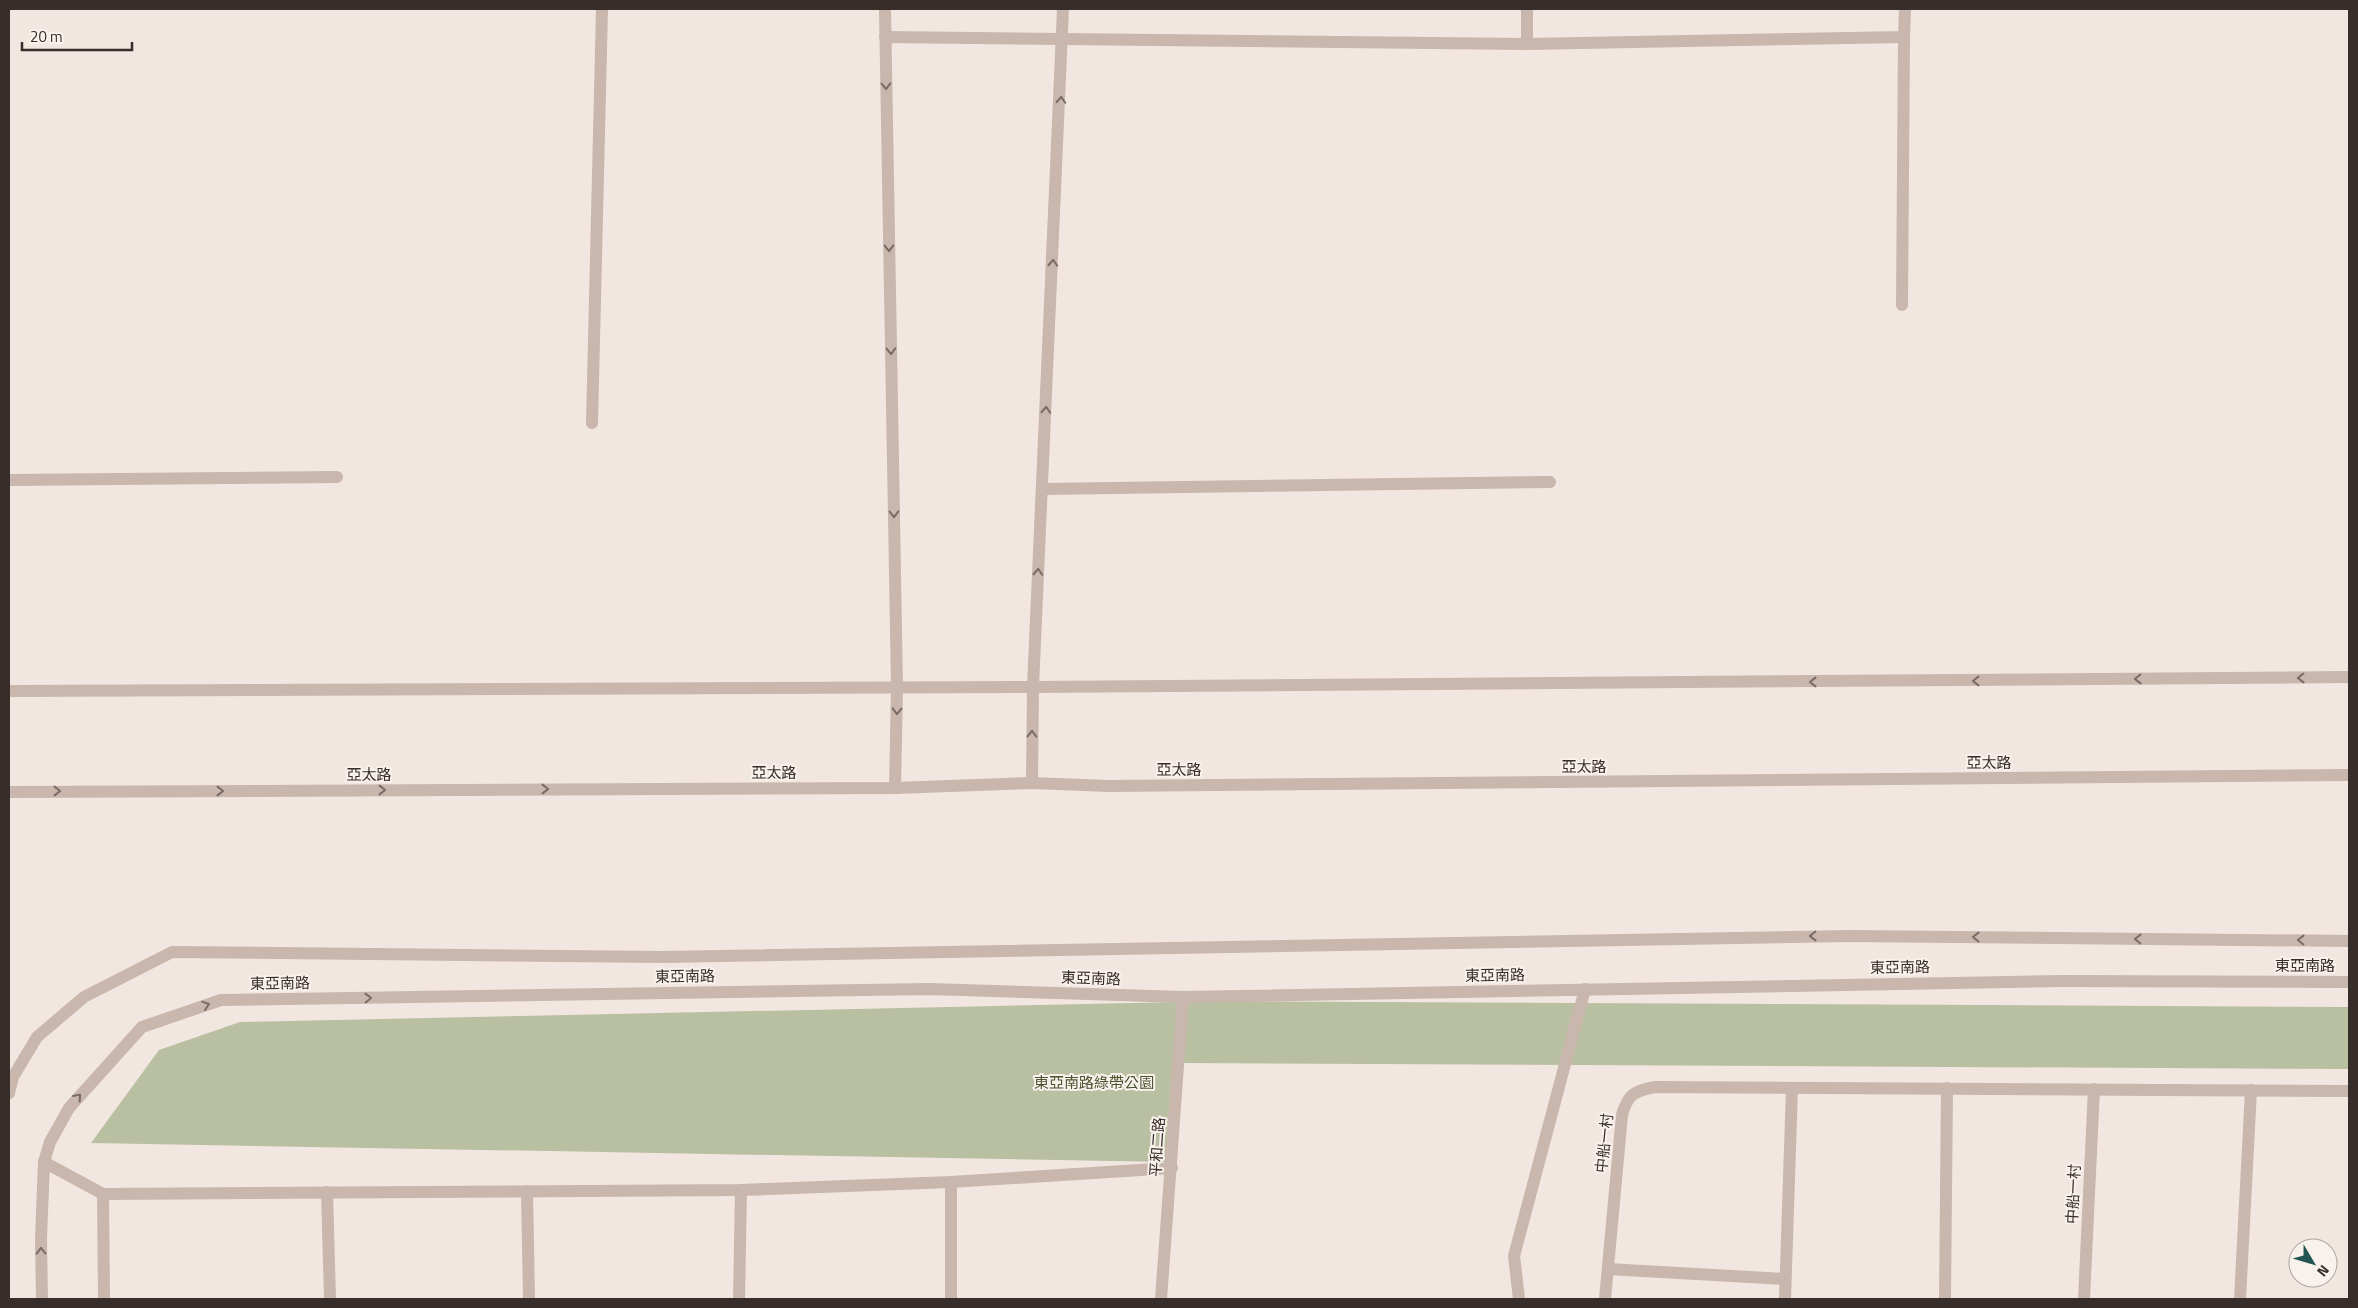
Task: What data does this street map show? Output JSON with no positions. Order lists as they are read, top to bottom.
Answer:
{
  "streets": {
    "street": [
      "亞太路",
      "東亞南路",
      "中船一村",
      "平和二路"
    ]
  },
  "crossings": [
    ["東亞南路", "平和二路"]
  ],
  "parks": ["東亞南路綠帶公園"],
  "scale_bar": "20 m",
  "north": "bottom right"
}
